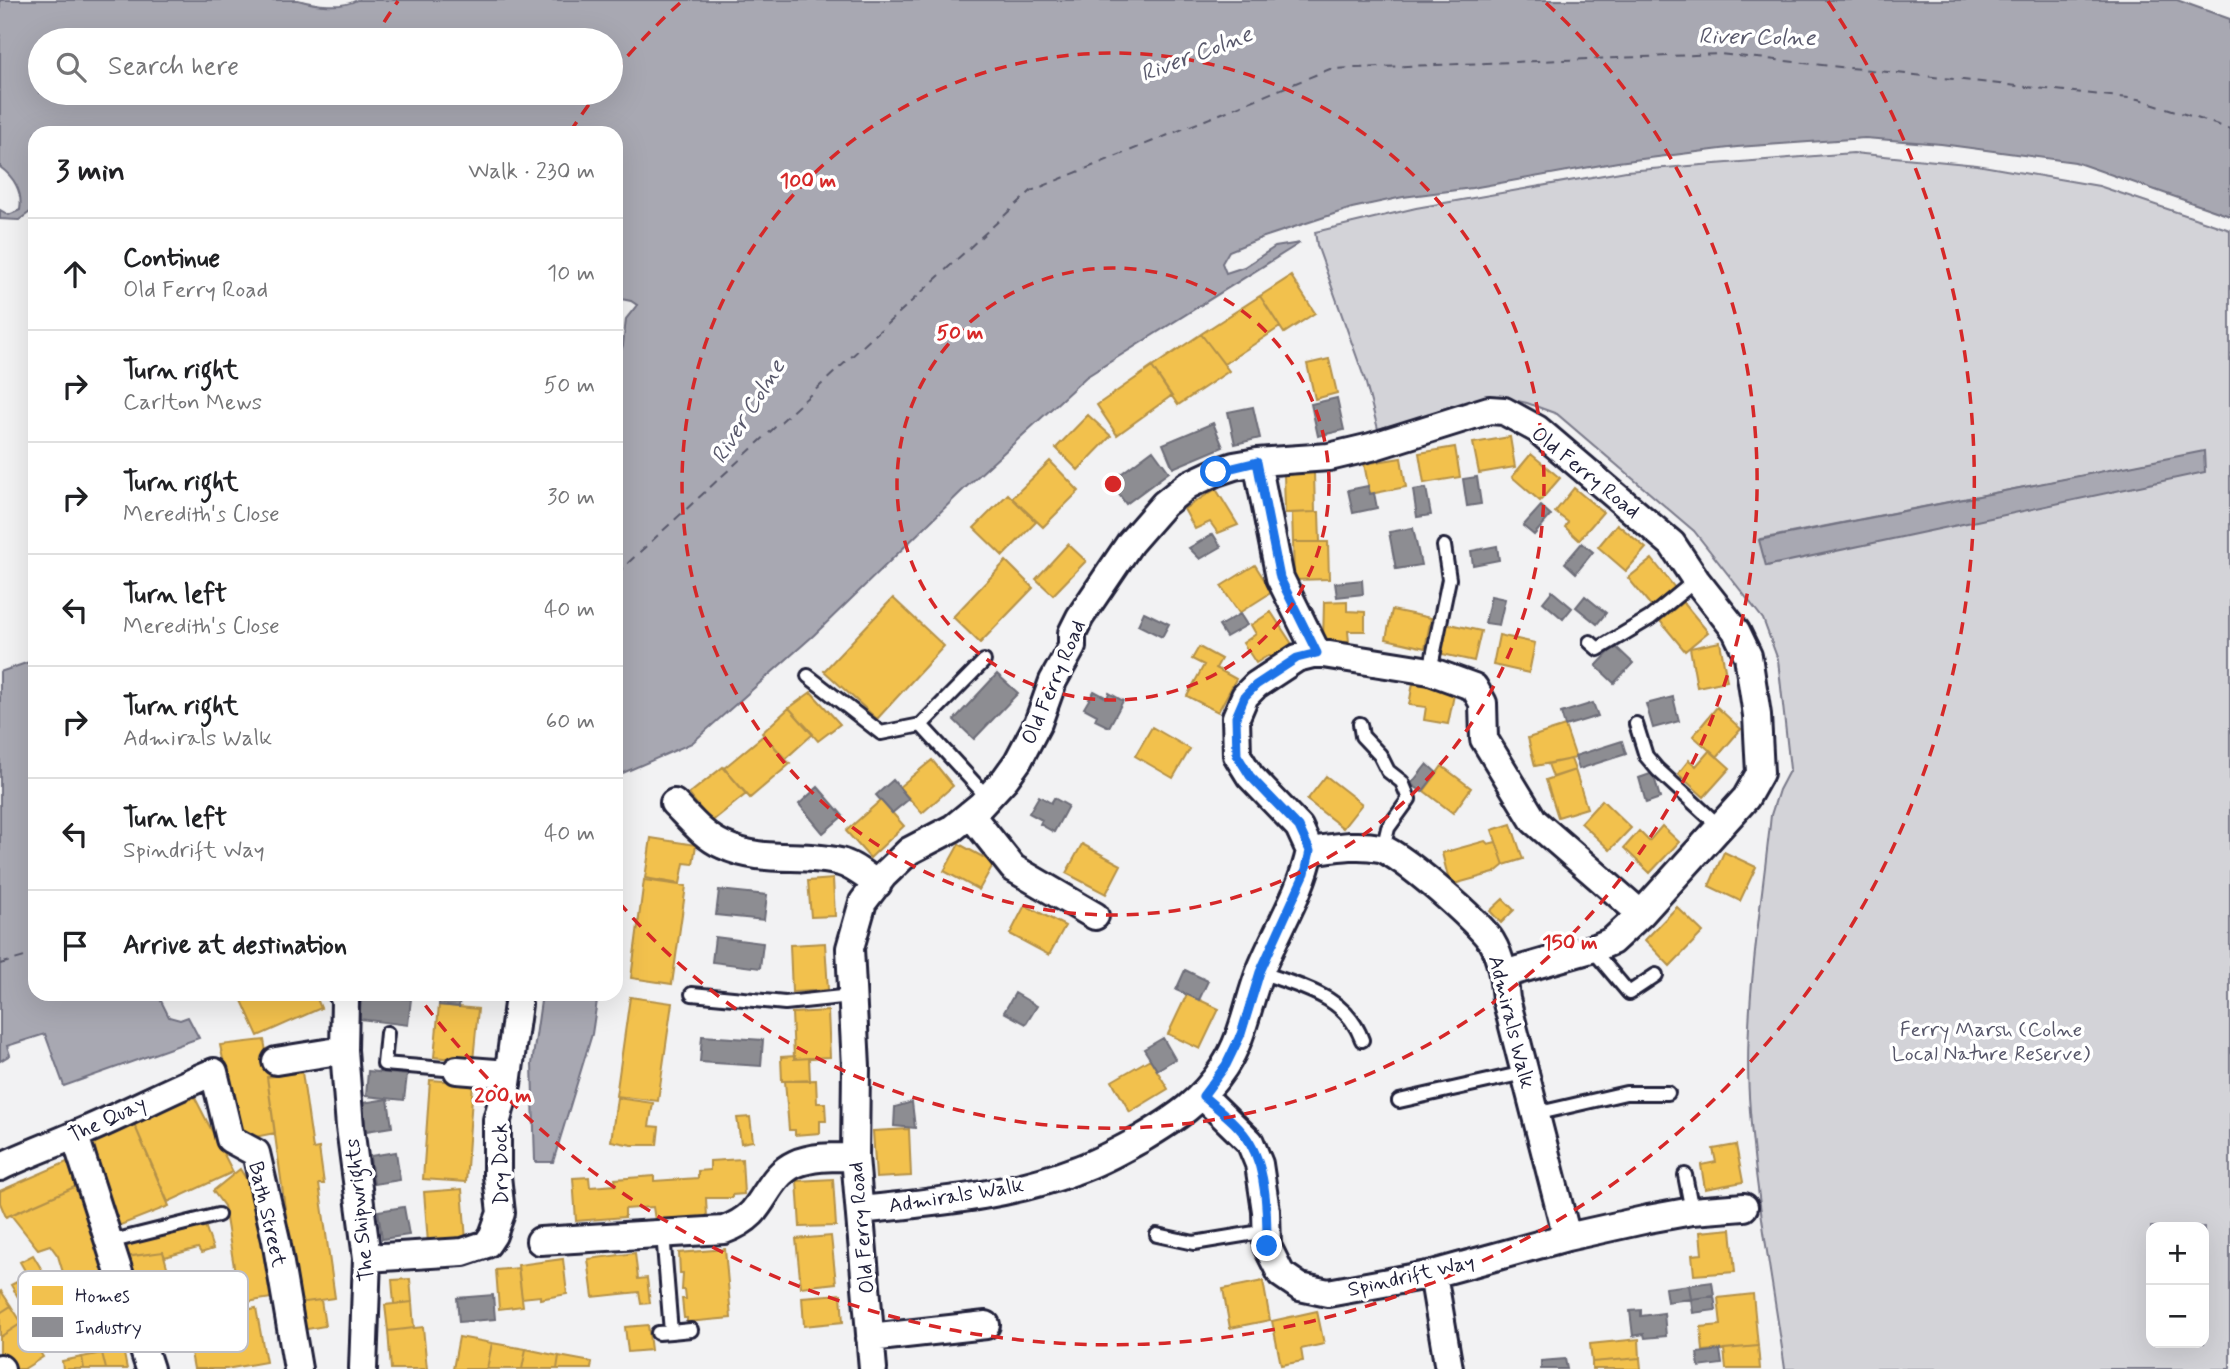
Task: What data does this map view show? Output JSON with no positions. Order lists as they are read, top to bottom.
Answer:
{
  "streets": {
    "street": [
      "Old Ferry Road",
      "Admirals Walk",
      "The Quay",
      "Dry Dock",
      "The Shipwrights",
      "Bath Street",
      "Spindrift Way"
    ]
  },
  "crossings": [
    ["Old Ferry Road", "Admirals Walk"],
    ["Admirals Walk", "Spindrift Way"],
    ["The Quay", "Bath Street"],
    ["Dry Dock", "The Shipwrights"]
  ],
  "water": ["River Colne"],
  "parks": ["Ferry Marsh (Colne Local Nature Reserve)"],
  "legend": ["Homes", "Industry"],
  "page": {
    "search": "Search here",
    "heading": ["3 min", "Walk · 230 m"],
    "list": [
      ["Continue", "Old Ferry Road", "10 m"],
      ["Turn right", "Carlton Mews", "50 m"],
      ["Turn right", "Meredith's Close", "30 m"],
      ["Turn left", "Meredith's Close", "40 m"],
      ["Turn right", "Admirals Walk", "60 m"],
      ["Turn left", "Spindrift Way", "40 m"],
      "Arrive at destination"
    ],
    "map_buttons": ["+", "−"]
  },
  "rings": [
    "100 m",
    "50 m",
    "150 m",
    "200 m"
  ]
}
